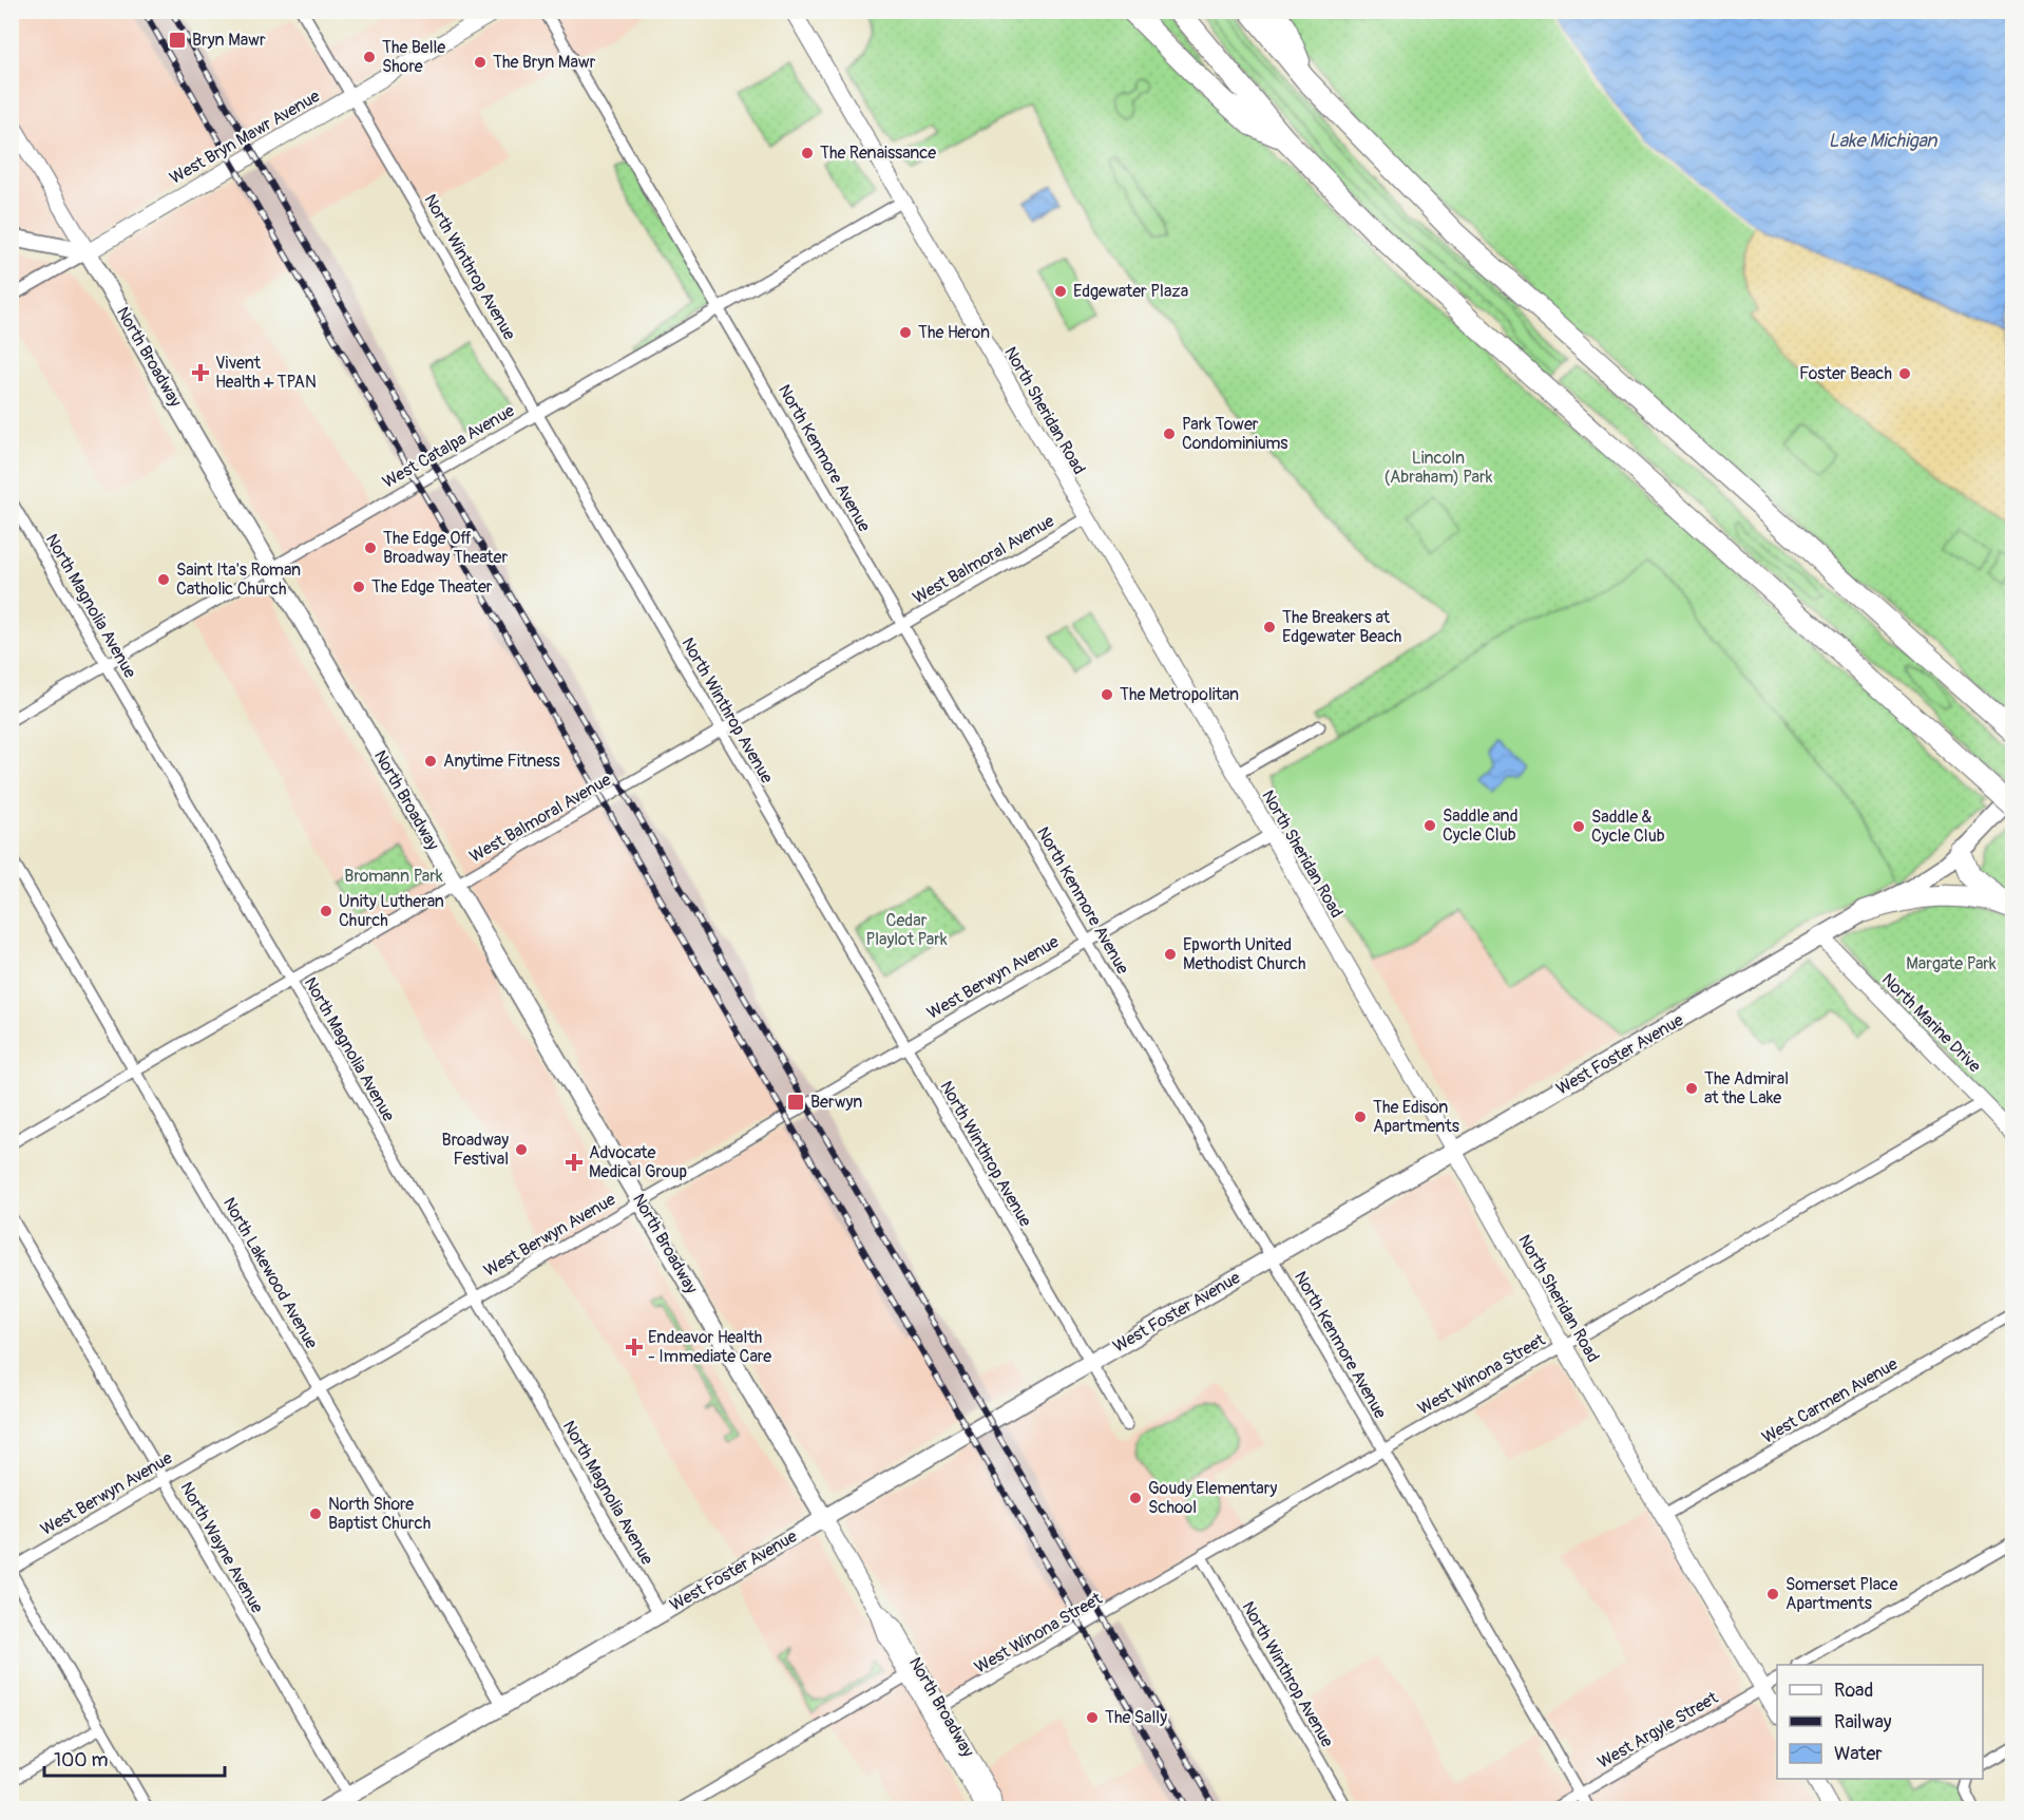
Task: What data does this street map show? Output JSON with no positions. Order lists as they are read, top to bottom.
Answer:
{
  "streets": {
    "main road": [
      "West Bryn Mawr Avenue",
      "North Broadway",
      "North Sheridan Road",
      "North Marine Drive",
      "West Foster Avenue"
    ],
    "street": [
      "North Winthrop Avenue",
      "West Catalpa Avenue",
      "North Kenmore Avenue",
      "West Balmoral Avenue",
      "North Magnolia Avenue",
      "West Berwyn Avenue",
      "North Lakewood Avenue",
      "West Winona Street",
      "West Carmen Avenue",
      "North Wayne Avenue",
      "West Argyle Street"
    ]
  },
  "crossings": [
    ["West Bryn Mawr Avenue", "North Winthrop Avenue"],
    ["West Bryn Mawr Avenue", "North Broadway"],
    ["North Winthrop Avenue", "West Catalpa Avenue"],
    ["North Winthrop Avenue", "West Balmoral Avenue"],
    ["North Winthrop Avenue", "West Berwyn Avenue"],
    ["North Winthrop Avenue", "West Foster Avenue"],
    ["North Winthrop Avenue", "West Winona Street"],
    ["North Broadway", "West Catalpa Avenue"],
    ["North Broadway", "West Balmoral Avenue"],
    ["North Broadway", "West Berwyn Avenue"],
    ["North Broadway", "West Foster Avenue"],
    ["North Broadway", "West Winona Street"],
    ["North Sheridan Road", "West Catalpa Avenue"],
    ["North Sheridan Road", "West Balmoral Avenue"],
    ["North Sheridan Road", "West Berwyn Avenue"],
    ["North Sheridan Road", "West Foster Avenue"],
    ["North Sheridan Road", "West Winona Street"],
    ["North Sheridan Road", "West Carmen Avenue"],
    ["North Sheridan Road", "West Argyle Street"],
    ["West Catalpa Avenue", "North Kenmore Avenue"],
    ["West Catalpa Avenue", "North Magnolia Avenue"],
    ["North Kenmore Avenue", "West Balmoral Avenue"],
    ["North Kenmore Avenue", "West Berwyn Avenue"],
    ["North Kenmore Avenue", "West Foster Avenue"],
    ["North Kenmore Avenue", "West Winona Street"],
    ["North Kenmore Avenue", "West Argyle Street"],
    ["West Balmoral Avenue", "North Magnolia Avenue"],
    ["West Balmoral Avenue", "North Lakewood Avenue"],
    ["North Magnolia Avenue", "West Berwyn Avenue"],
    ["North Magnolia Avenue", "West Foster Avenue"],
    ["West Berwyn Avenue", "North Lakewood Avenue"],
    ["West Berwyn Avenue", "North Wayne Avenue"],
    ["North Marine Drive", "West Foster Avenue"],
    ["North Marine Drive", "West Winona Street"],
    ["West Foster Avenue", "North Lakewood Avenue"],
    ["West Foster Avenue", "North Wayne Avenue"]
  ],
  "water": ["Lake Michigan"],
  "parks": [
    "Lincoln (Abraham) Park",
    "Bromann Park",
    "Cedar Playlot Park",
    "Margate Park"
  ],
  "places": {
    "transit": ["Bryn Mawr", "Berwyn"],
    "other": [
      "The Belle Shore",
      "The Bryn Mawr",
      "The Renaissance",
      "Edgewater Plaza",
      "The Heron",
      "Foster Beach",
      "Park Tower Condominiums",
      "The Edge Off Broadway Theater",
      "Saint Ita's Roman Catholic Church",
      "The Edge Theater",
      "The Breakers at Edgewater Beach",
      "The Metropolitan",
      "Anytime Fitness",
      "Saddle and Cycle Club",
      "Saddle & Cycle Club",
      "Unity Lutheran Church",
      "Epworth United Methodist Church",
      "The Admiral at the Lake",
      "The Edison Apartments",
      "Broadway Festival",
      "Goudy Elementary School",
      "North Shore Baptist Church",
      "Somerset Place Apartments",
      "The Sally"
    ],
    "health": ["Vivent Health + TPAN", "Advocate Medical Group", "Endeavor Health - Immediate Care"]
  },
  "legend": ["Road", "Railway", "Water"],
  "scale_bar": "100 m"
}
